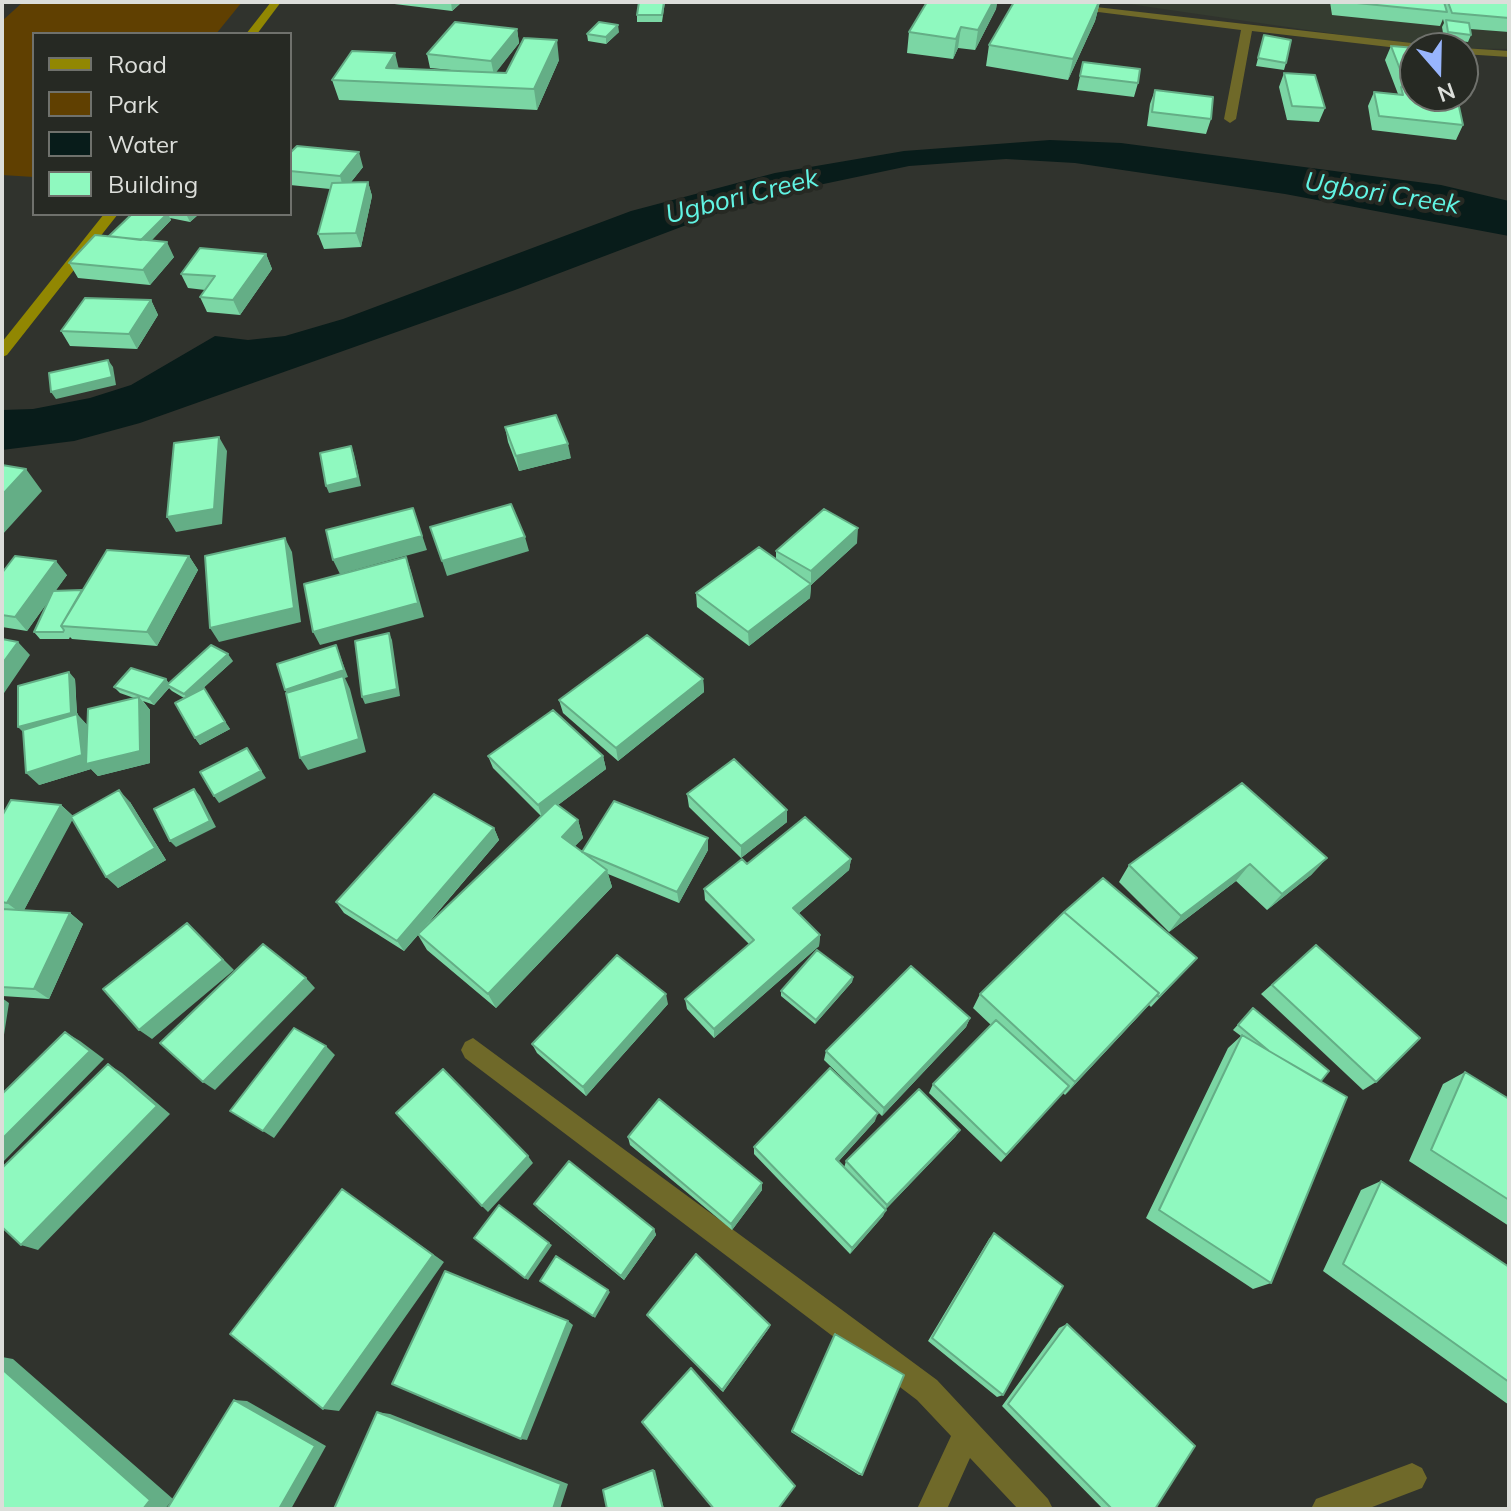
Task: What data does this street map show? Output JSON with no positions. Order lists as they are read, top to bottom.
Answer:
{
  "water": ["Ugbori Creek"],
  "legend": [
    "Road",
    "Park",
    "Water",
    "Building"
  ],
  "north": "bottom"
}
